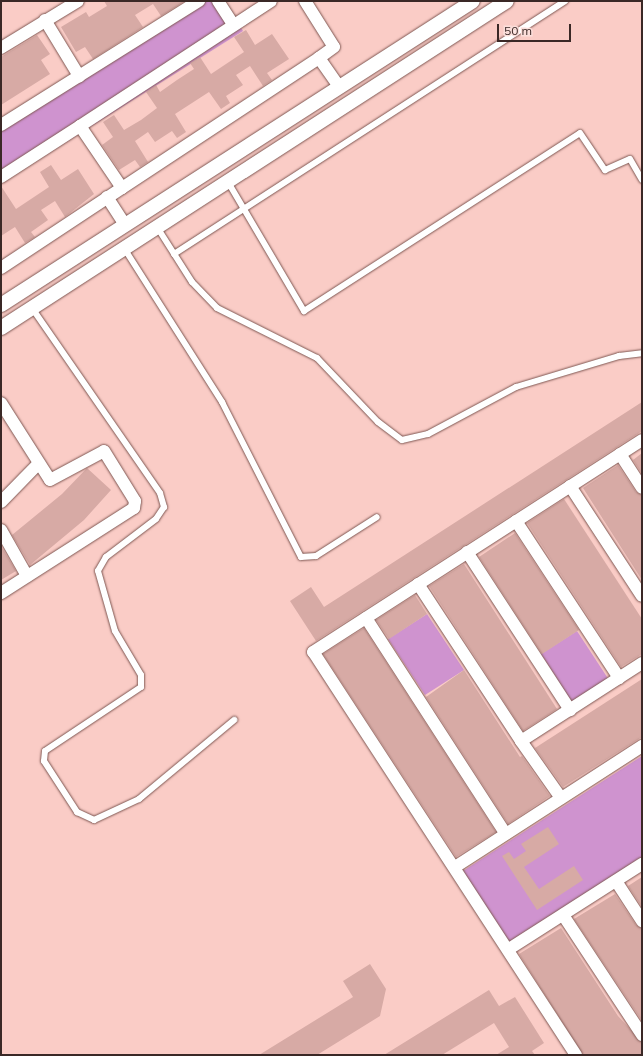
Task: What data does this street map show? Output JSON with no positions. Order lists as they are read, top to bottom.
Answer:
{
  "scale_bar": "50 m"
}
